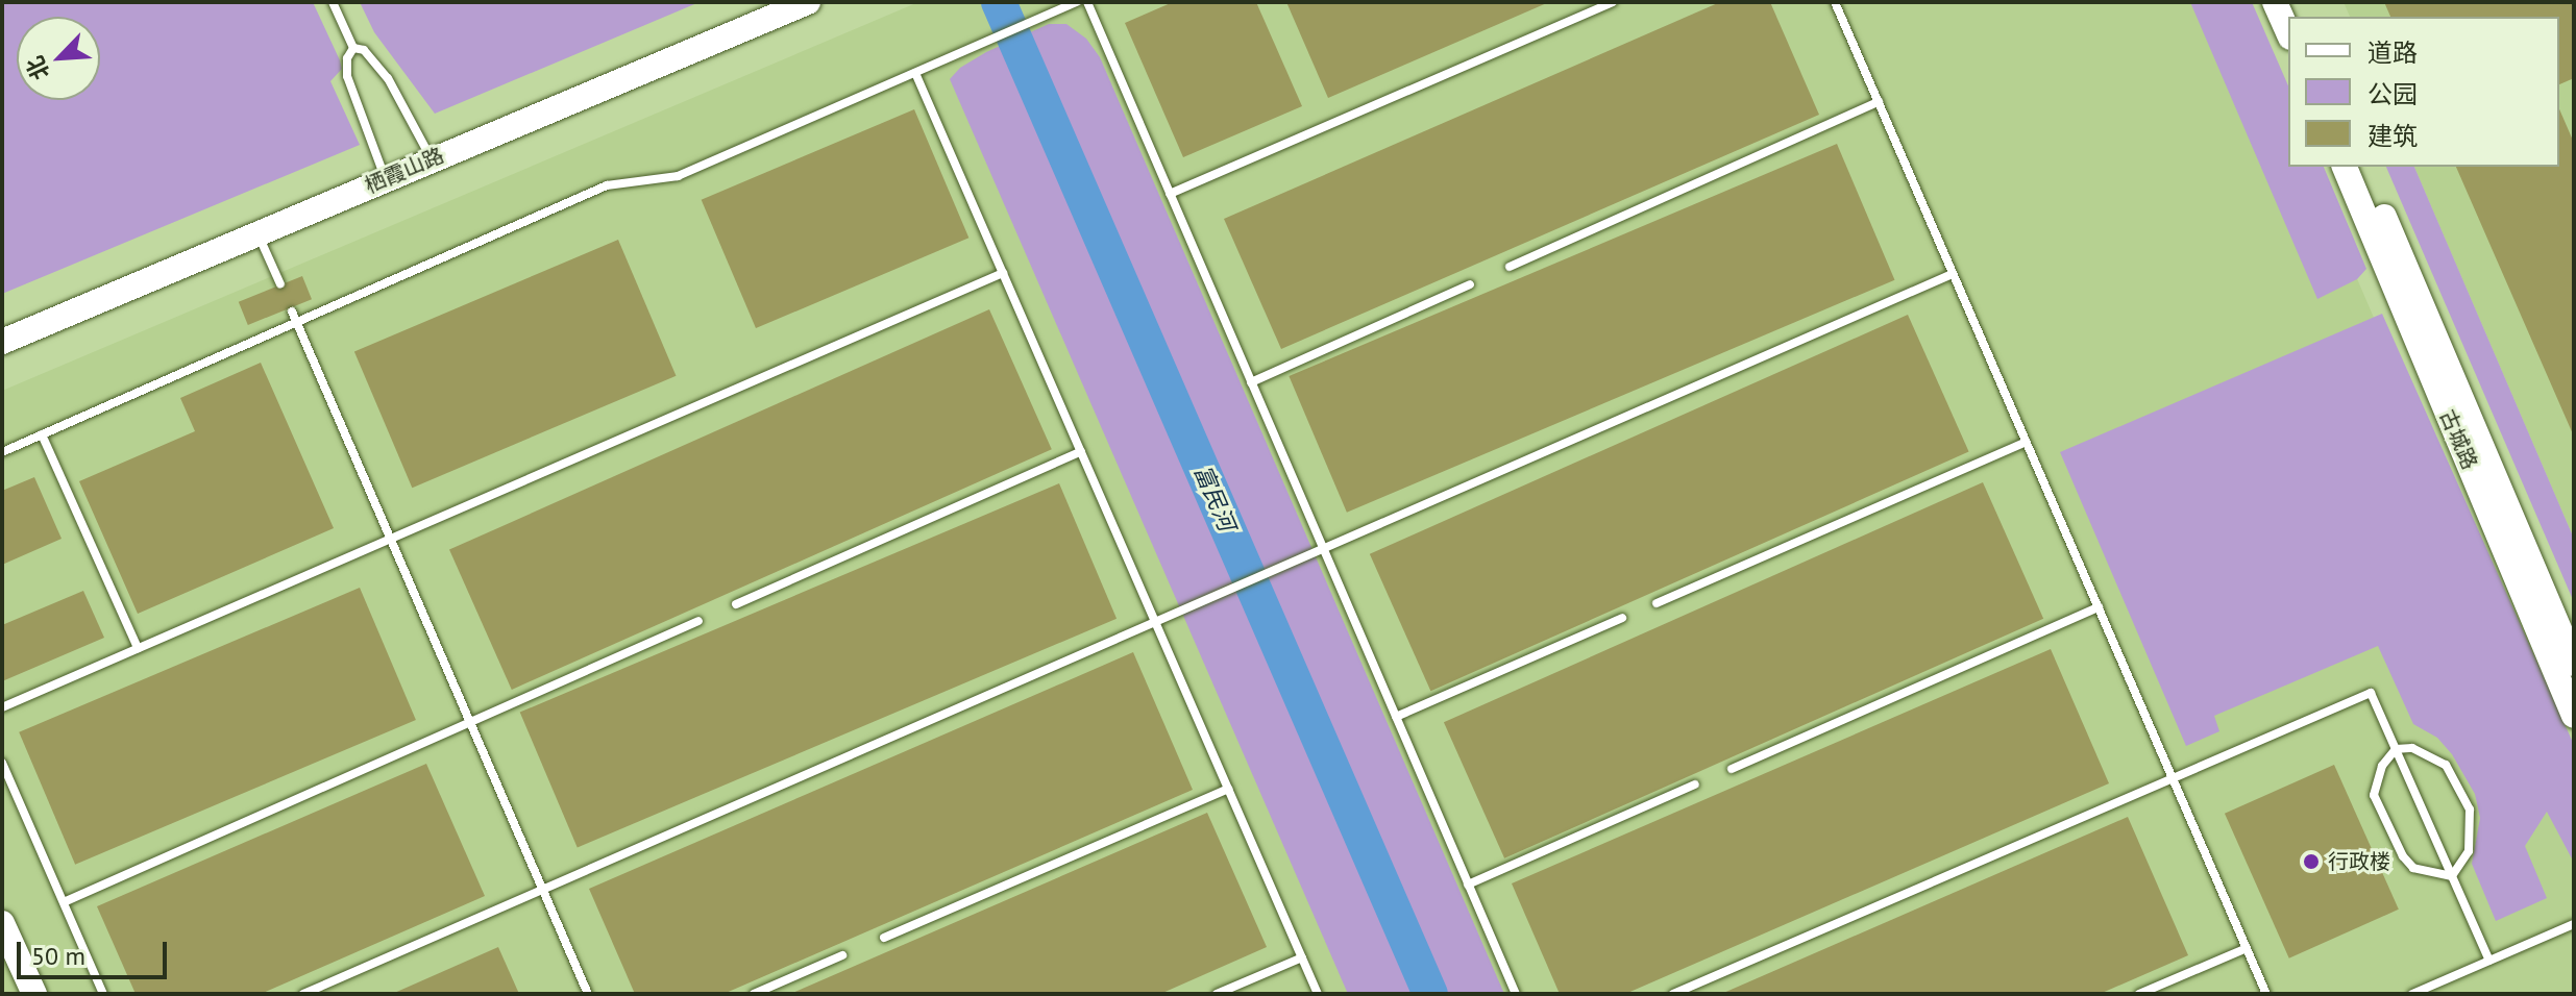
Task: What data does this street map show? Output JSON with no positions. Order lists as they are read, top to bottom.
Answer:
{
  "streets": {
    "main road": ["栖霞山路", "古城路"]
  },
  "water": ["富民河"],
  "places": ["行政楼"],
  "legend": ["道路", "公园", "建筑"],
  "scale_bar": "50 m",
  "north": "bottom left"
}
